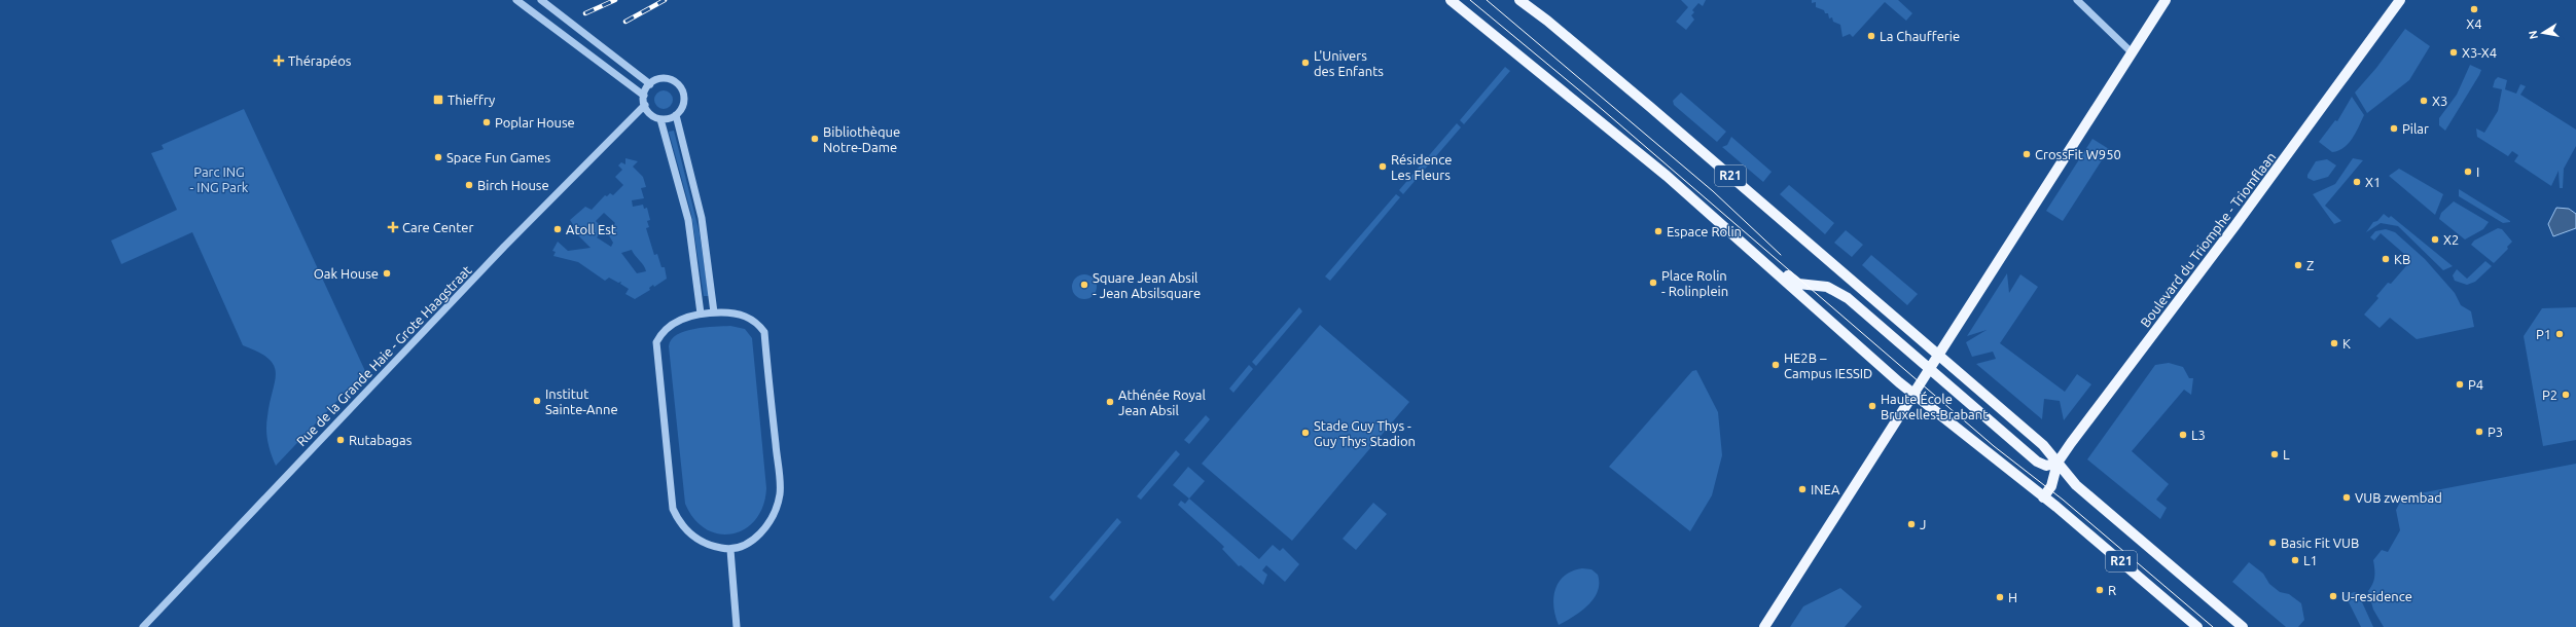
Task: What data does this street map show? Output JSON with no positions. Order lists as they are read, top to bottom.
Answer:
{
  "streets": {
    "main road": ["R21", "Boulevard du Triomphe - Triomflaan"],
    "street": ["Rue de la Grande Haie - Grote Haagstraat"]
  },
  "crossings": [
    ["R21", "Boulevard du Triomphe - Triomflaan"]
  ],
  "parks": ["Parc ING - ING Park"],
  "places": {
    "other": [
      "X4",
      "La Chaufferie",
      "X3-X4",
      "L'Univers des Enfants",
      "X3",
      "Poplar House",
      "Pilar",
      "Bibliothèque Notre-Dame",
      "CrossFit W950",
      "Space Fun Games",
      "Résidence Les Fleurs",
      "I",
      "X1",
      "Birch House",
      "Atoll Est",
      "Espace Rolin",
      "X2",
      "KB",
      "Z",
      "Oak House",
      "Place Rolin - Rolinplein",
      "Square Jean Absil - Jean Absilsquare",
      "P1",
      "K",
      "HE2B – Campus IESSID",
      "P4",
      "P2",
      "Institut Sainte-Anne",
      "Athénée Royal Jean Absil",
      "Haute École Bruxelles-Brabant",
      "P3",
      "Stade Guy Thys - Guy Thys Stadion",
      "L3",
      "Rutabagas",
      "L",
      "INEA",
      "VUB zwembad",
      "J",
      "Basic Fit VUB",
      "L1",
      "R",
      "U-residence",
      "H"
    ],
    "health": ["Thérapéos", "Care Center"],
    "transit": ["Thieffry"]
  },
  "north": "left"
}
